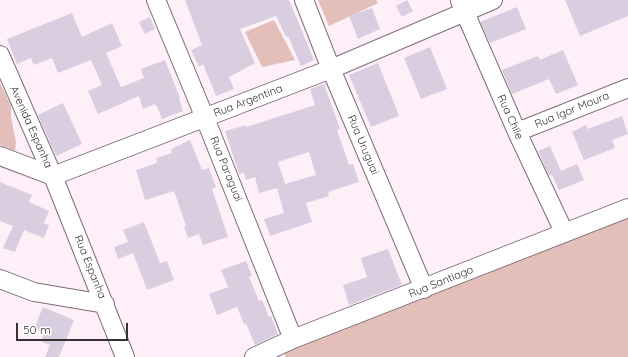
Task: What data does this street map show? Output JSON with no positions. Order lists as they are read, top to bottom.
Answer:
{
  "streets": {
    "street": [
      "Rua Argentina",
      "Rua Igor Moura",
      "Rua Chile",
      "Avenida Espanha",
      "Rua Uruguai",
      "Rua Paraguai",
      "Rua Espanha",
      "Rua Santiago"
    ]
  },
  "crossings": [
    ["Rua Argentina", "Rua Chile"],
    ["Rua Argentina", "Avenida Espanha"],
    ["Rua Argentina", "Rua Uruguai"],
    ["Rua Argentina", "Rua Paraguai"],
    ["Rua Argentina", "Rua Espanha"],
    ["Rua Igor Moura", "Rua Chile"],
    ["Rua Chile", "Rua Santiago"],
    ["Avenida Espanha", "Rua Espanha"],
    ["Rua Uruguai", "Rua Santiago"],
    ["Rua Paraguai", "Rua Santiago"]
  ],
  "scale_bar": "50 m"
}
